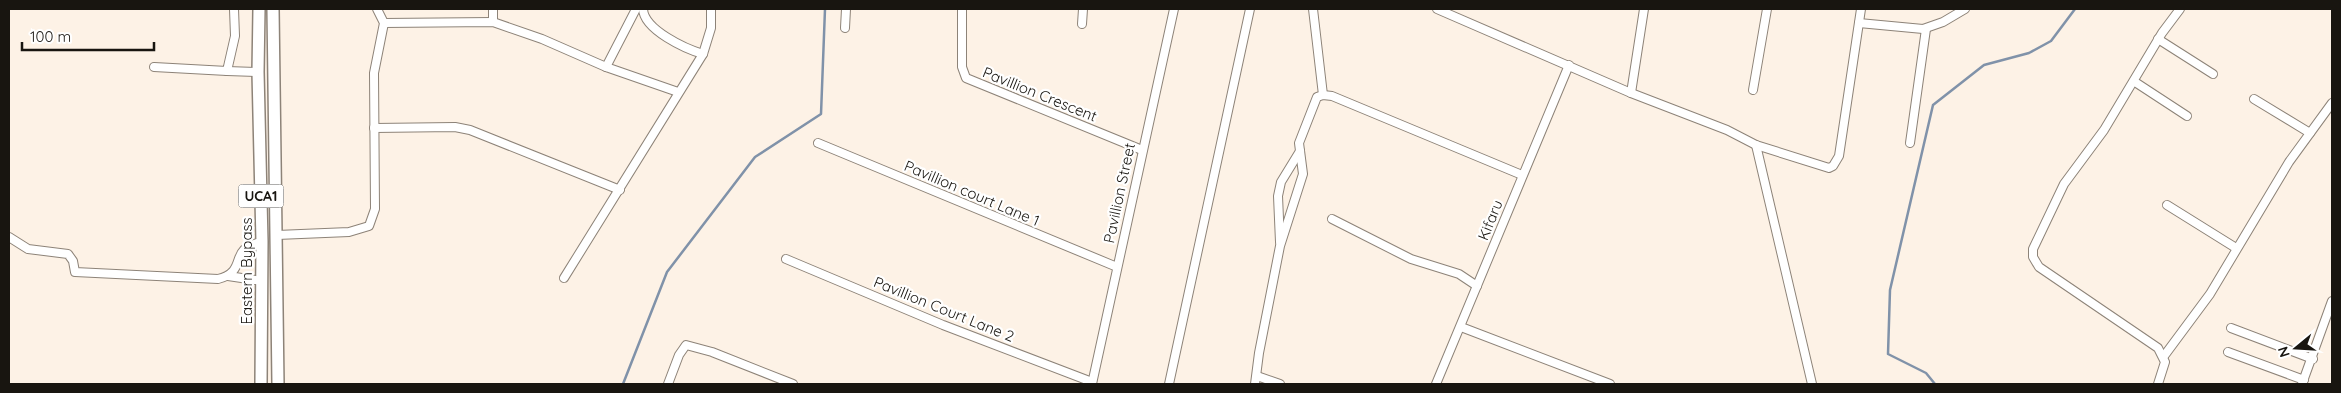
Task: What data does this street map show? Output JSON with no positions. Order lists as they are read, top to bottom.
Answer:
{
  "streets": {
    "main road": ["UCA1", "Eastern Bypass"],
    "street": [
      "Pavillion Crescent",
      "Pavillion court Lane 1",
      "Pavillion Street",
      "Kifaru",
      "Pavillion Court Lane 2"
    ]
  },
  "crossings": [
    ["Pavillion Crescent", "Pavillion Street"],
    ["Pavillion court Lane 1", "Pavillion Street"],
    ["Pavillion Street", "Pavillion Court Lane 2"]
  ],
  "scale_bar": "100 m",
  "north": "left"
}
